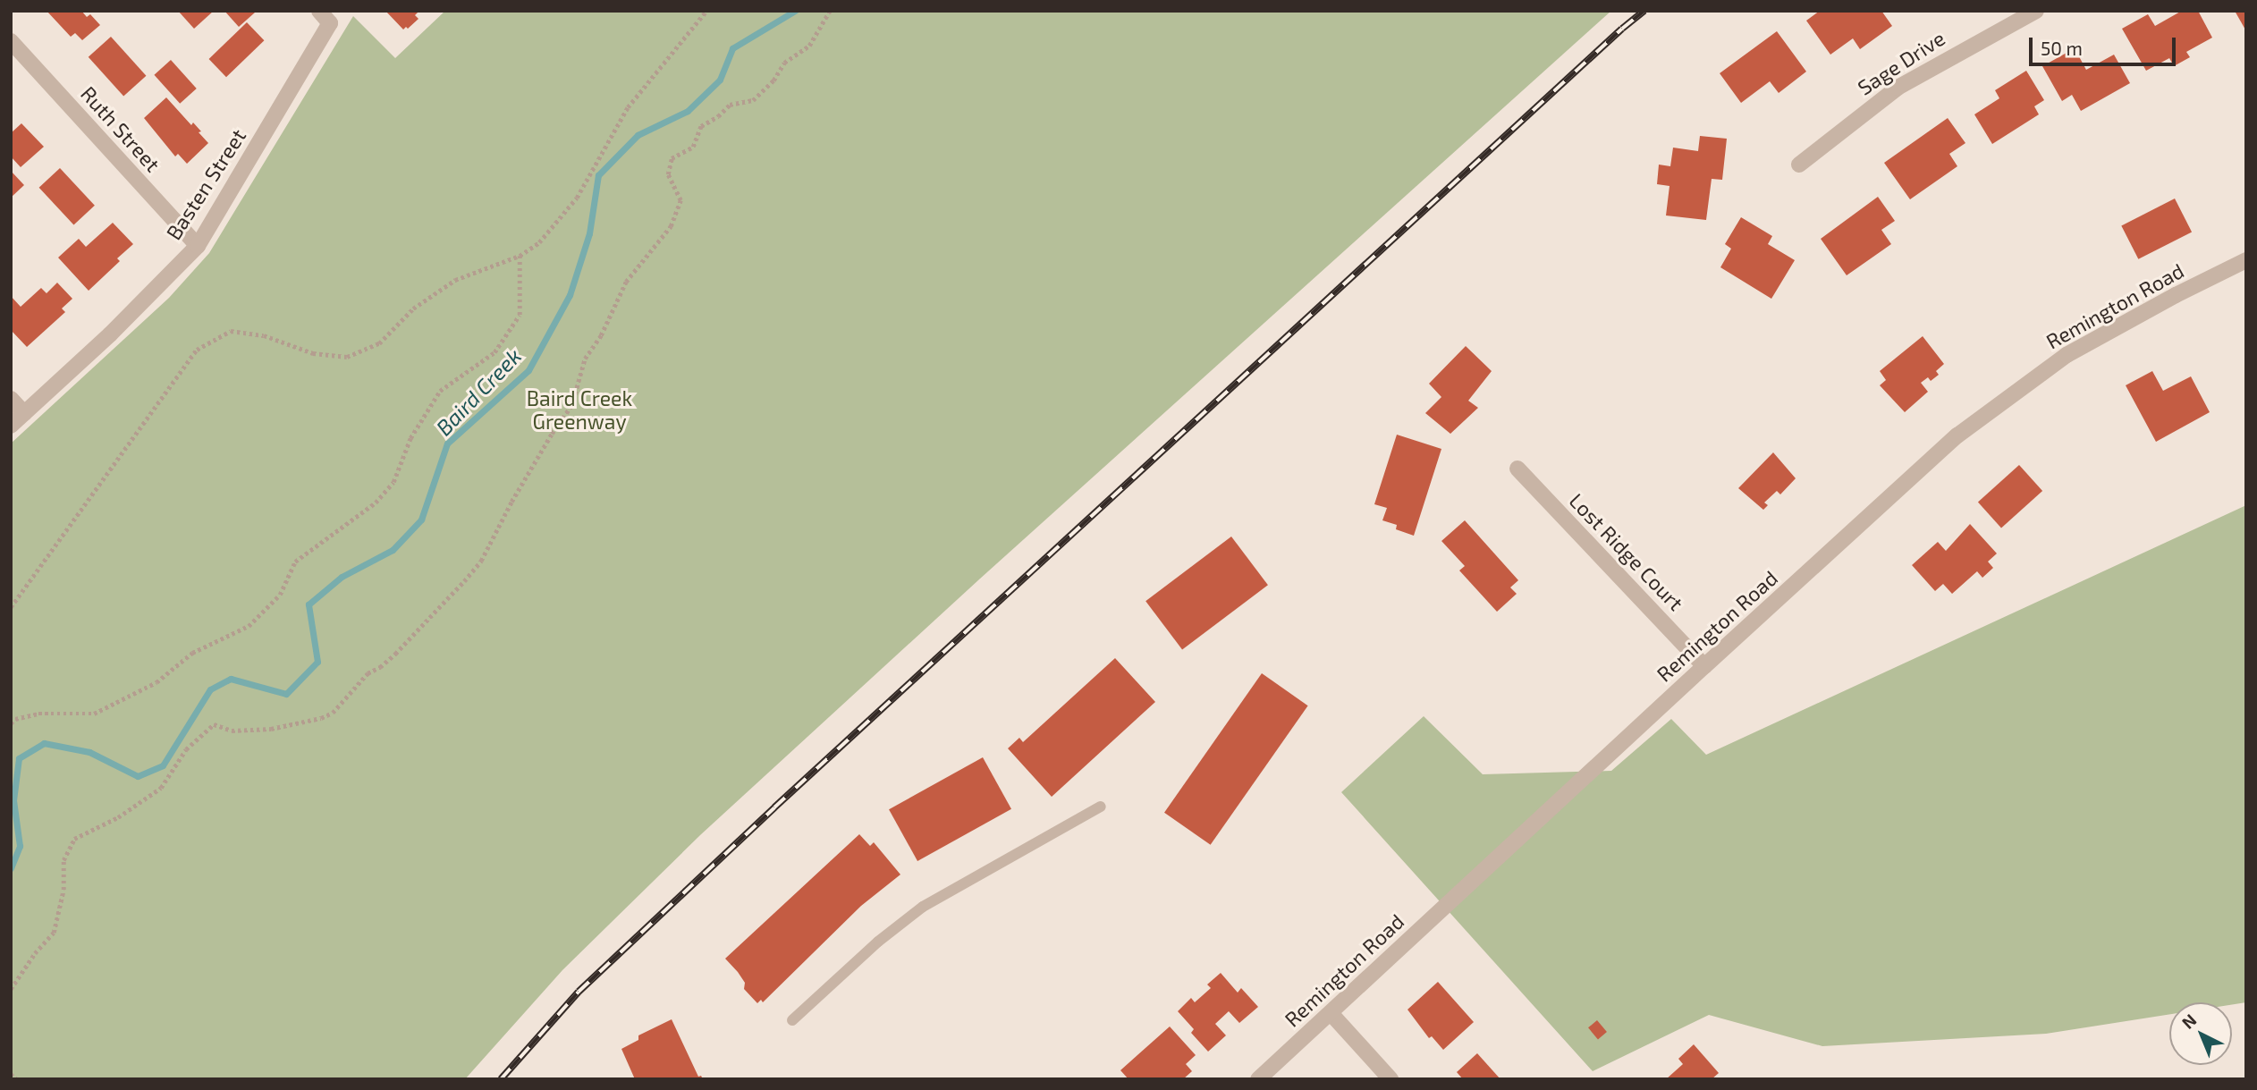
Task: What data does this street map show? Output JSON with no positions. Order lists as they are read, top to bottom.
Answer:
{
  "streets": {
    "street": [
      "Sage Drive",
      "Ruth Street",
      "Basten Street",
      "Remington Road",
      "Lost Ridge Court"
    ]
  },
  "crossings": [
    ["Ruth Street", "Basten Street"],
    ["Remington Road", "Lost Ridge Court"]
  ],
  "water": ["Baird Creek"],
  "parks": ["Baird Creek Greenway"],
  "scale_bar": "50 m",
  "north": "top left"
}
